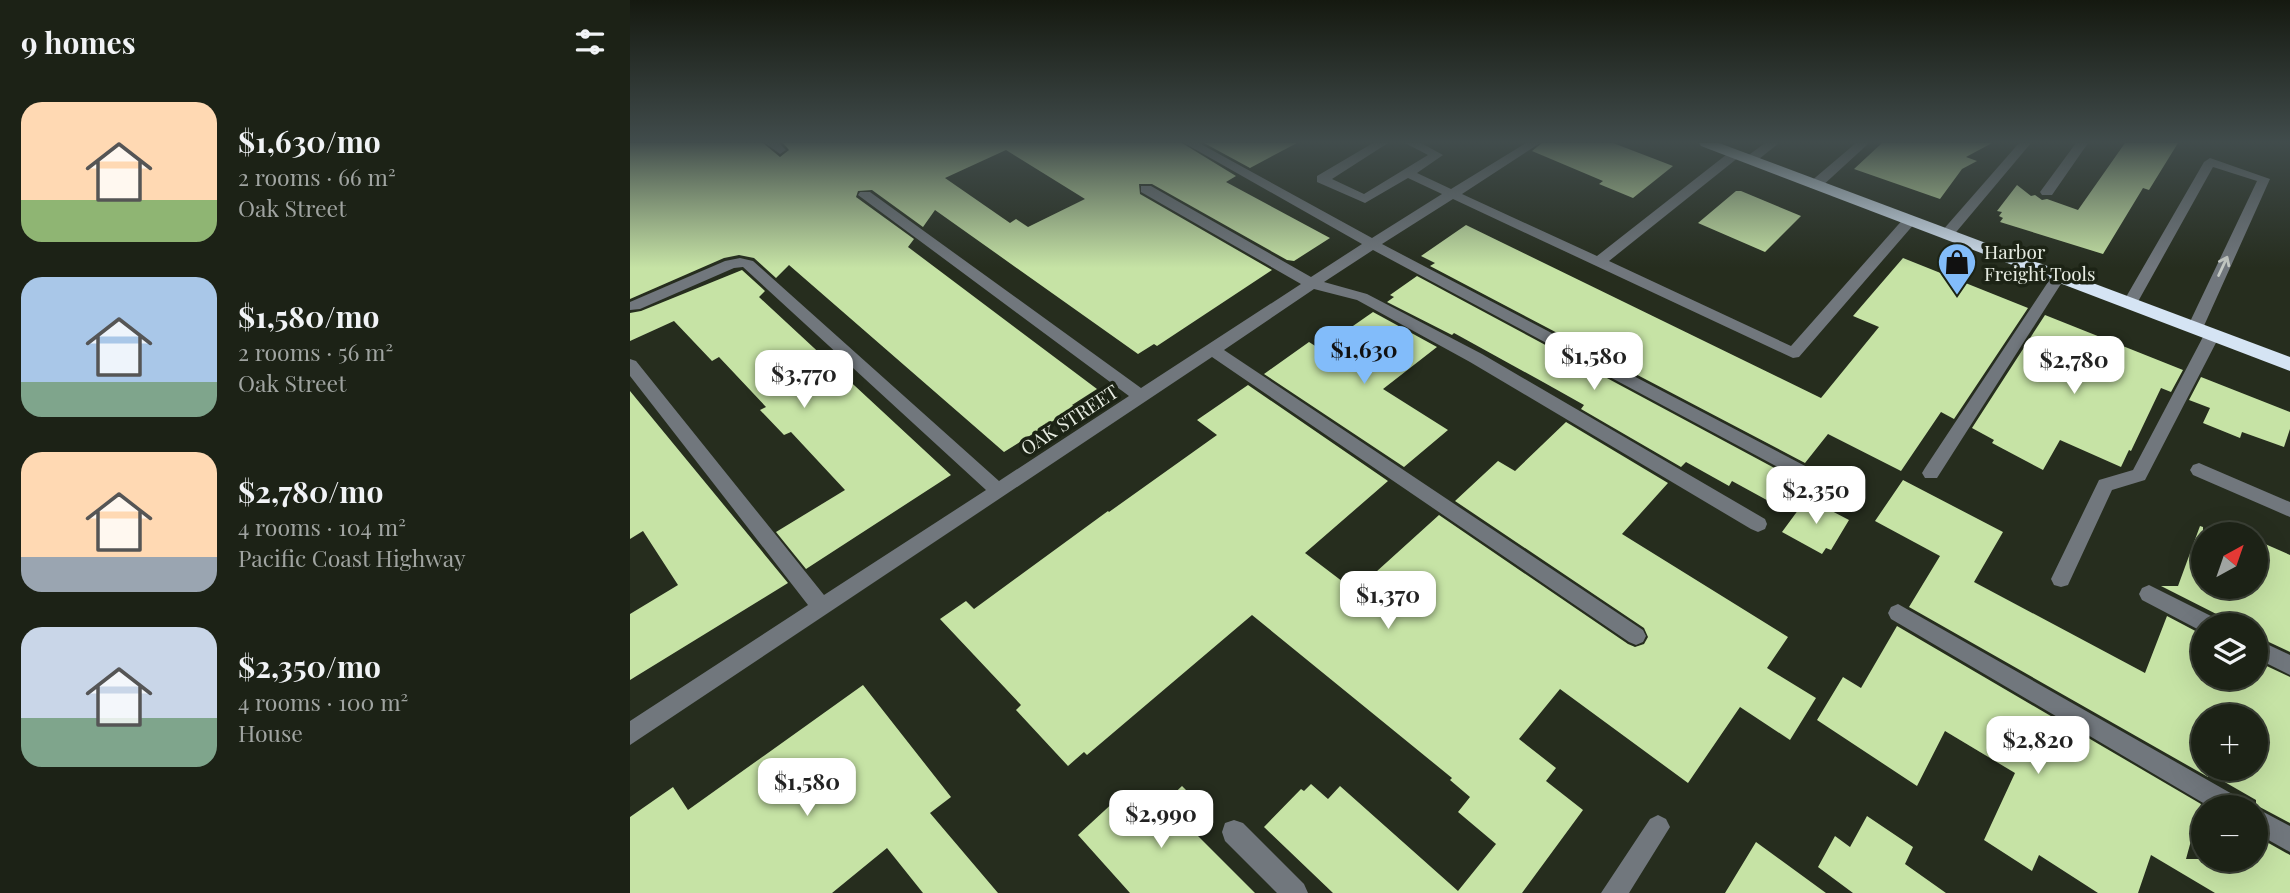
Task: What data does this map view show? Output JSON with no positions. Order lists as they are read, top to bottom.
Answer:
{
  "streets": {
    "street": ["OAK STREET"]
  },
  "places": {
    "shop": ["Harbor Freight Tools"]
  },
  "north": "top right",
  "page": {
    "heading": "9 homes",
    "list": [
      {
        "name": "$1,630/mo",
        "note": "2 rooms · 66 m² · Oak Street"
      },
      {
        "name": "$1,580/mo",
        "note": "2 rooms · 56 m² · Oak Street"
      },
      {
        "name": "$2,780/mo",
        "note": "4 rooms · 104 m² · Pacific Coast Highway"
      },
      {
        "name": "$2,350/mo",
        "note": "4 rooms · 100 m² · House"
      }
    ],
    "price": [
      "$1,630",
      "$1,580",
      "$2,780",
      "$3,770",
      "$2,350",
      "$1,370",
      "$2,820",
      "$1,580",
      "$2,990"
    ],
    "map_buttons": ["+", "−"]
  }
}
